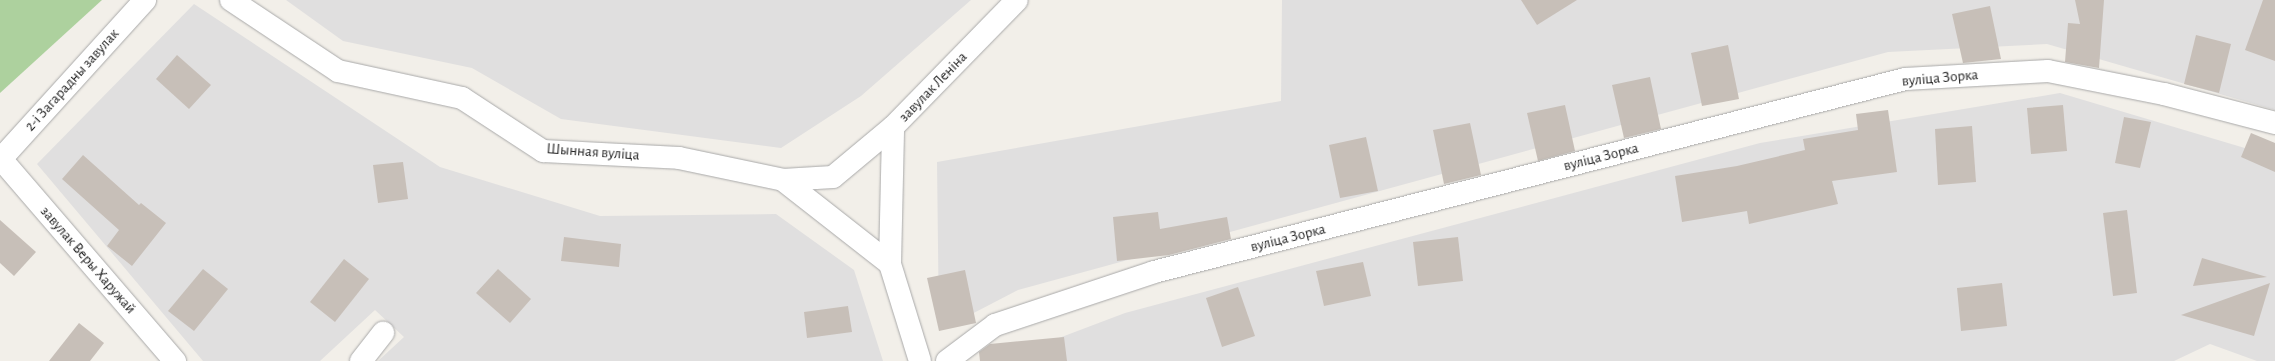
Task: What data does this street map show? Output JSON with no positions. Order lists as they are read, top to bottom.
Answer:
{
  "streets": {
    "street": [
      "вуліца Зорка",
      "2-і Загарадны завулак",
      "завулак Леніна",
      "Шынная вуліца",
      "завулак Веры Харужай"
    ]
  },
  "crossings": [
    ["2-і Загарадны завулак", "завулак Веры Харужай"],
    ["завулак Леніна", "Шынная вуліца"]
  ]
}
